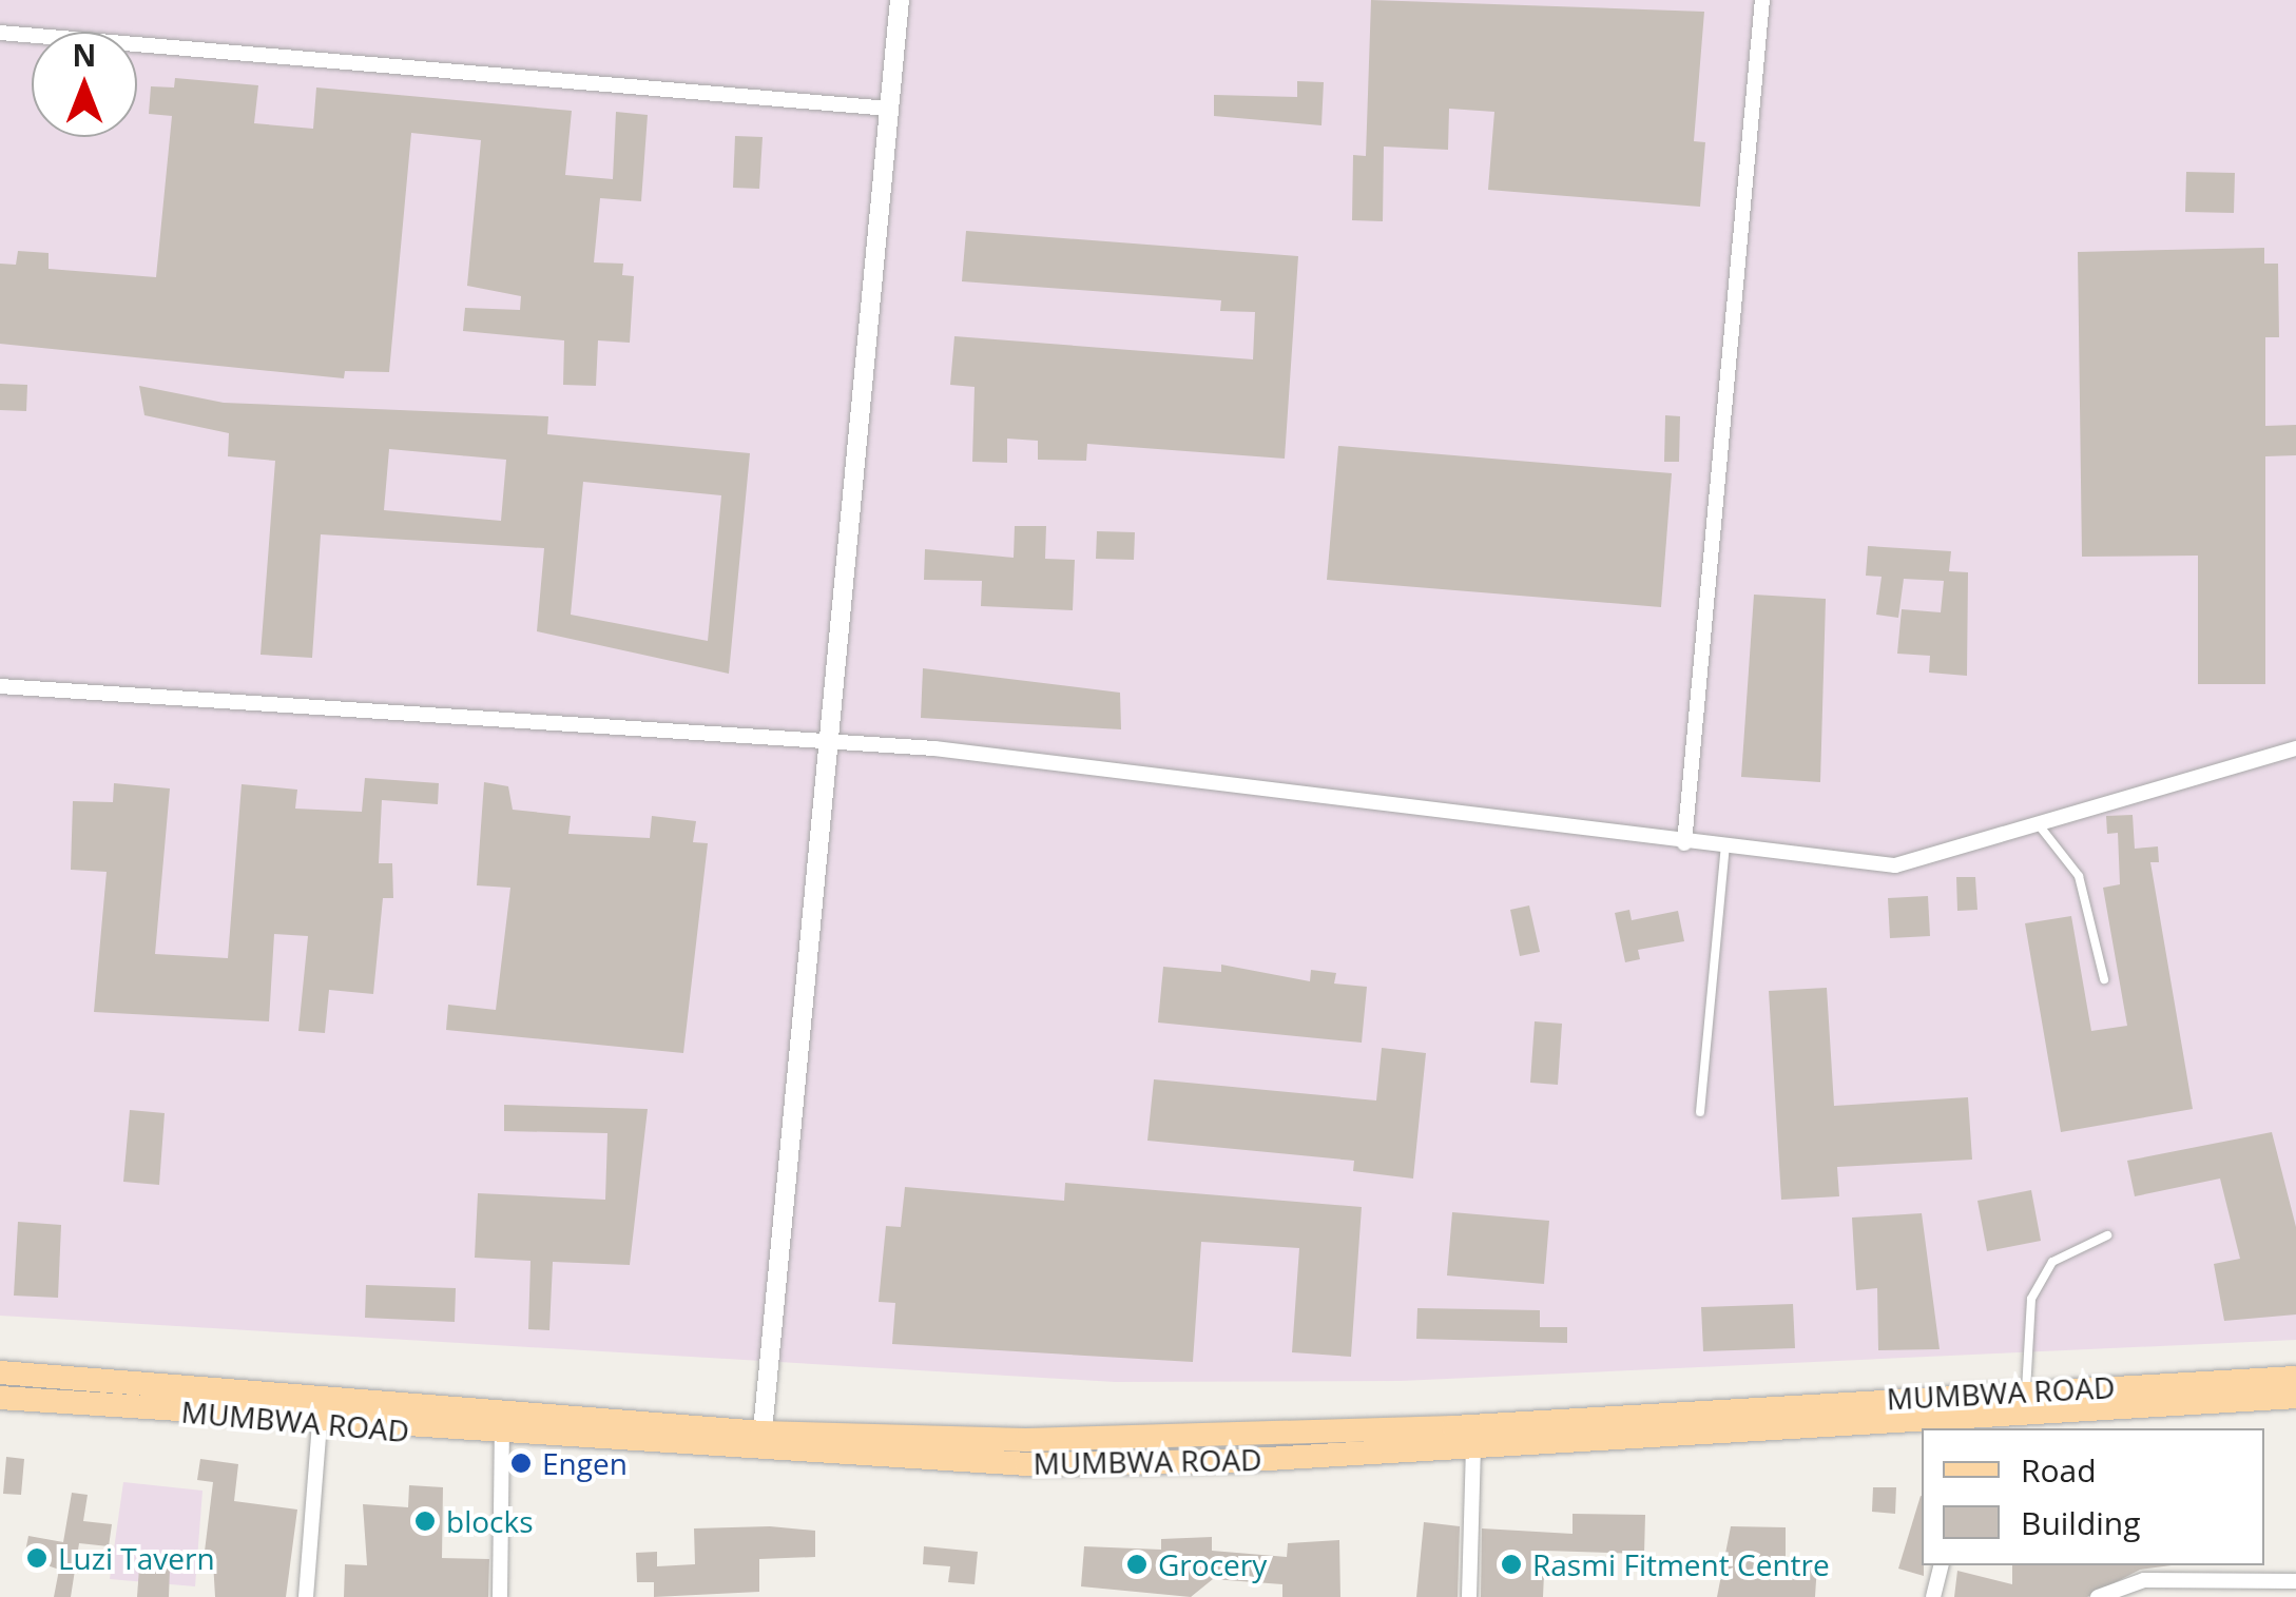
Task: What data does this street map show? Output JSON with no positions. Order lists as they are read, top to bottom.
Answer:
{
  "streets": {
    "main road": ["MUMBWA ROAD"]
  },
  "places": [
    "Engen",
    "blocks",
    "Luzi Tavern",
    "Grocery",
    "Rasmi Fitment Centre"
  ],
  "legend": ["Road", "Building"],
  "north": "top"
}
